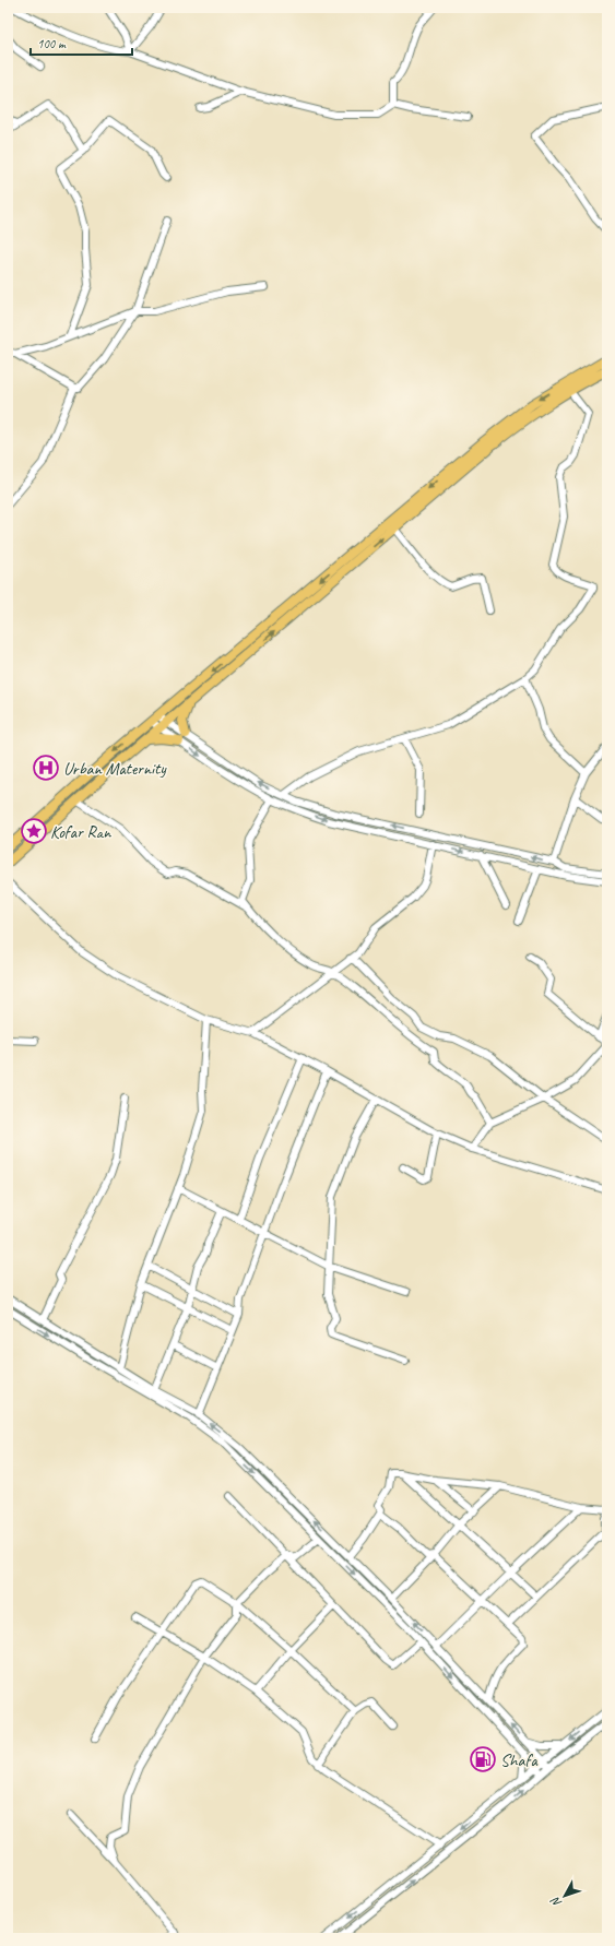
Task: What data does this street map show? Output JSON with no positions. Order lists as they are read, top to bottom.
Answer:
{
  "places": {
    "hospital": ["Urban Maternity"],
    "place": ["Kofar Ran"],
    "fuel station": ["Shafa"]
  },
  "scale_bar": "100 m",
  "north": "bottom left"
}
